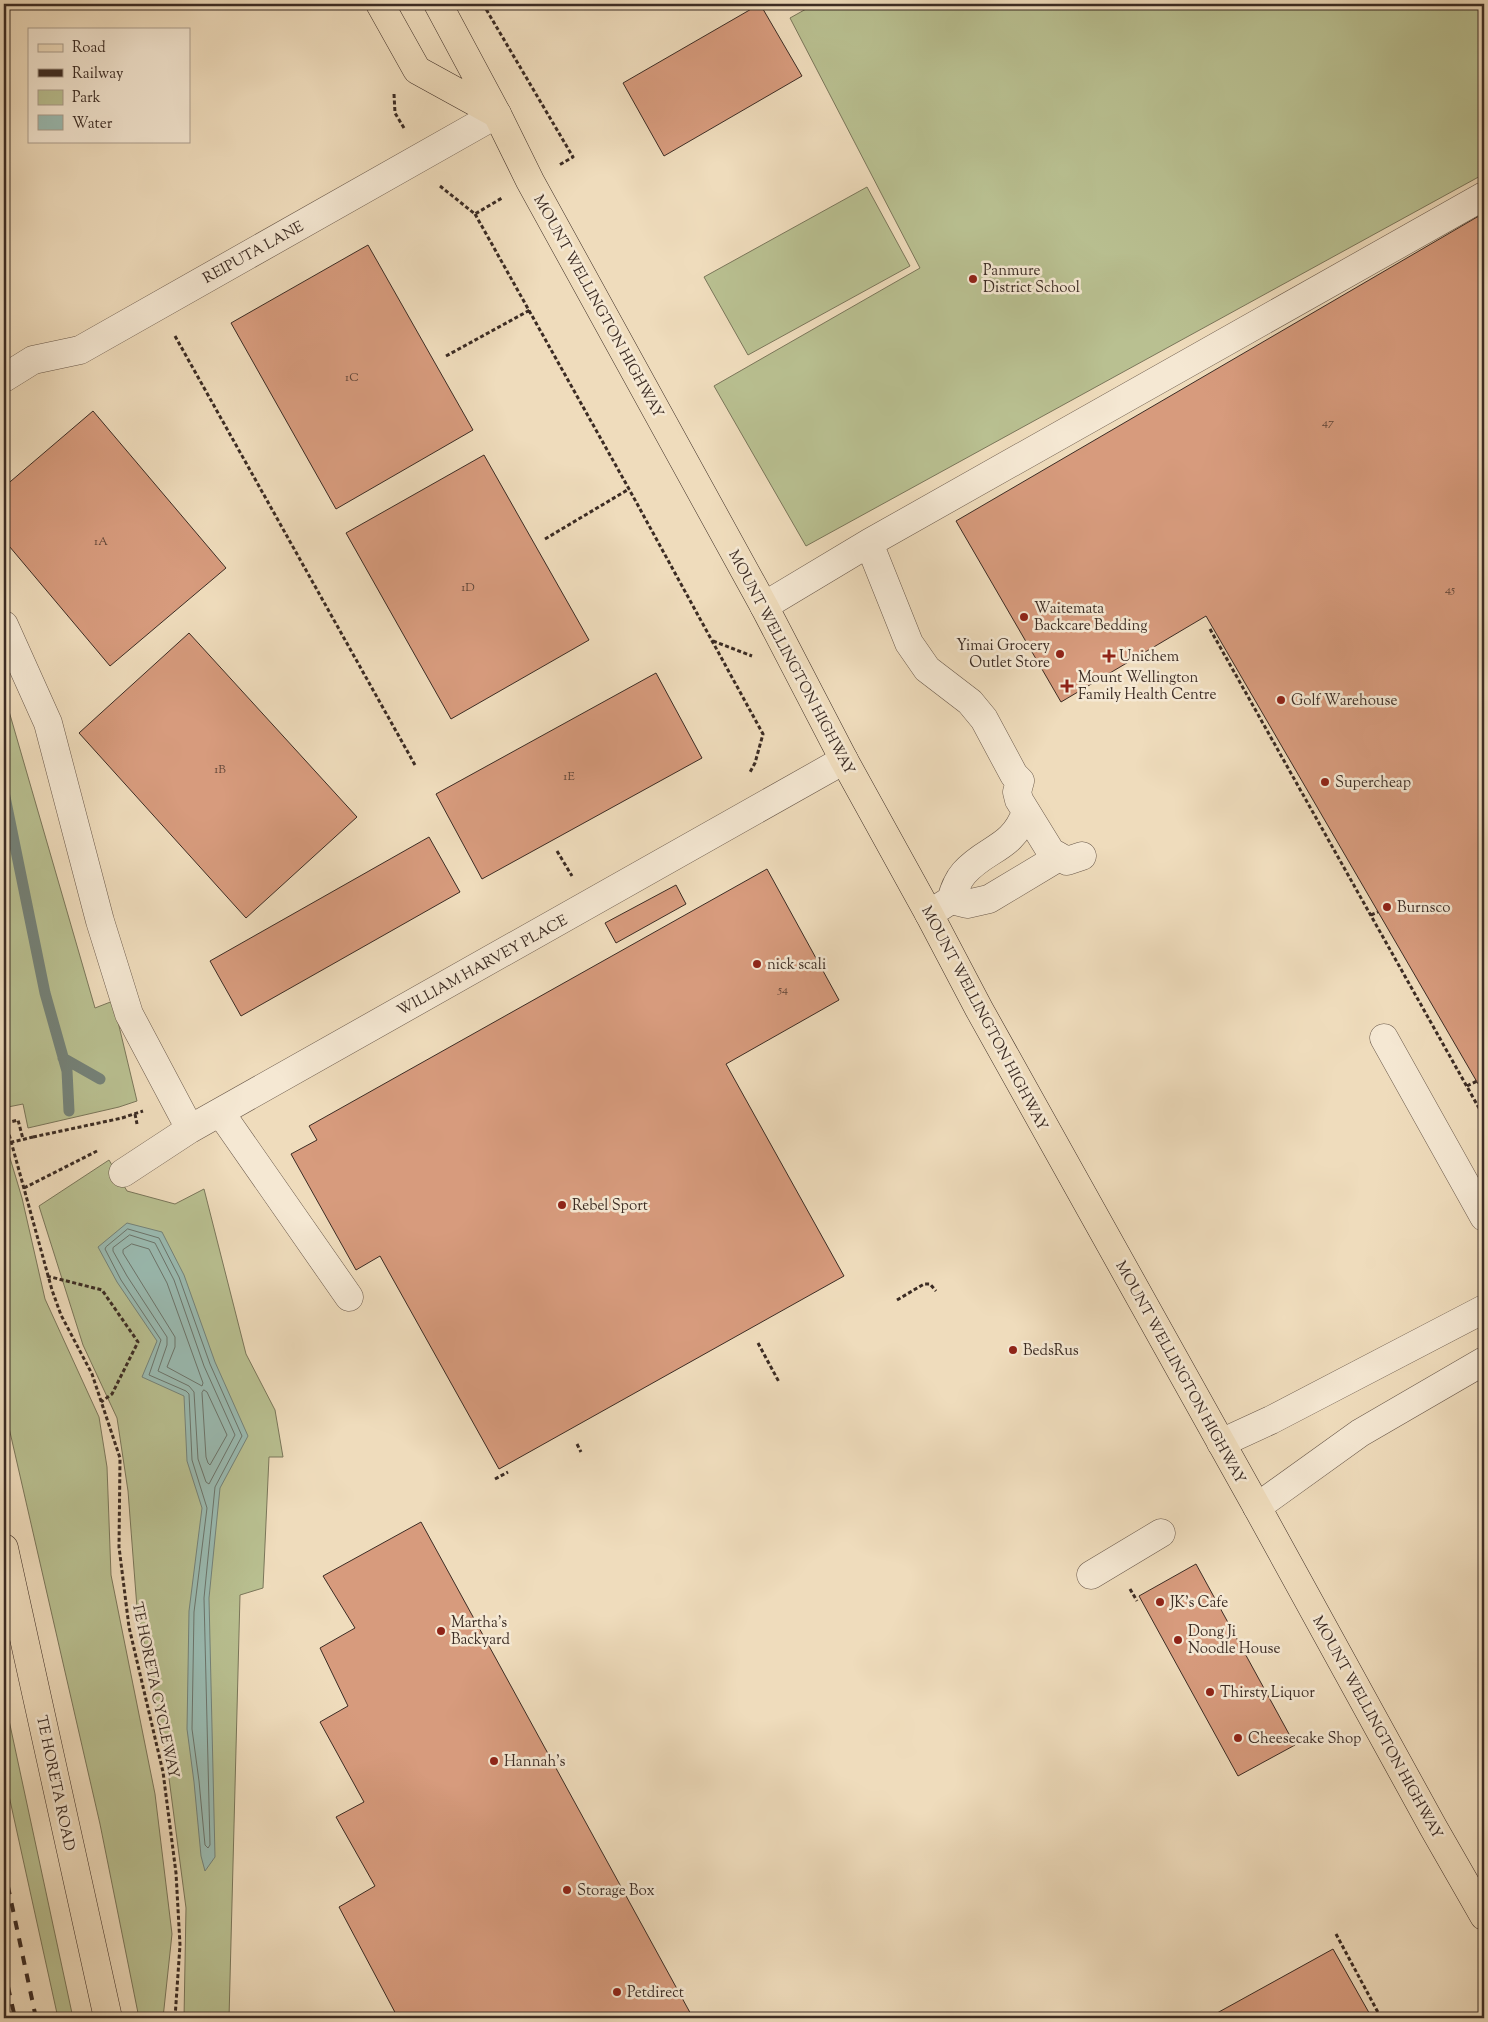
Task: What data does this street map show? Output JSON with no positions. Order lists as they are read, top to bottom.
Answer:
{
  "streets": {
    "main road": ["MOUNT WELLINGTON HIGHWAY", "TE HORETA ROAD"],
    "street": ["REIPUTA LANE", "WILLIAM HARVEY PLACE"],
    "path": ["TE HORETA CYCLEWAY"]
  },
  "crossings": [
    ["REIPUTA LANE", "MOUNT WELLINGTON HIGHWAY"],
    ["MOUNT WELLINGTON HIGHWAY", "WILLIAM HARVEY PLACE"]
  ],
  "places": {
    "other": [
      "Panmure District School",
      "Waitemata Backcare Bedding",
      "Yimai Grocery Outlet Store",
      "Golf Warehouse",
      "Supercheap",
      "Burnsco",
      "nick scali",
      "Rebel Sport",
      "BedsRus",
      "JK's Cafe",
      "Martha’s Backyard",
      "Dong Ji Noodle House",
      "Thirsty Liquor",
      "Cheesecake Shop",
      "Hannah's",
      "Storage Box",
      "Petdirect"
    ],
    "health": ["Unichem", "Mount Wellington Family Health Centre"]
  },
  "house_numbers": [
    "1C",
    "47",
    "1A",
    "1D",
    "45",
    "1B",
    "1E",
    "54"
  ],
  "legend": [
    "Road",
    "Railway",
    "Park",
    "Water"
  ]
}
